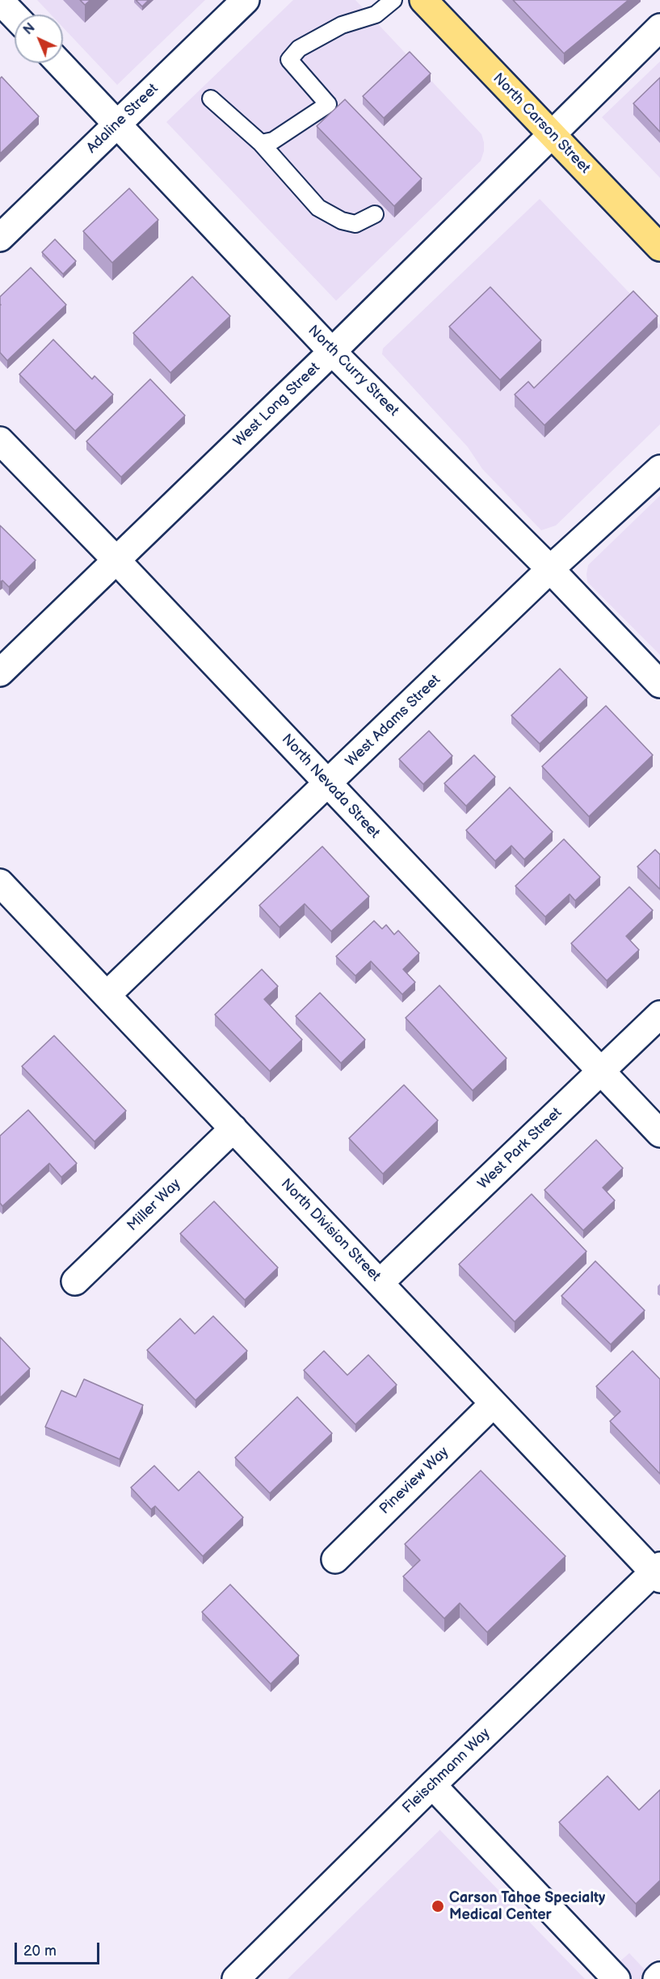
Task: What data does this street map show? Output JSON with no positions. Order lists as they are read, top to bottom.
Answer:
{
  "streets": {
    "main road": ["North Carson Street"],
    "street": [
      "Adaline Street",
      "North Curry Street",
      "West Long Street",
      "West Adams Street",
      "North Nevada Street",
      "West Park Street",
      "Miller Way",
      "North Division Street",
      "Pineview Way",
      "Fleischmann Way"
    ]
  },
  "crossings": [
    ["Adaline Street", "North Curry Street"],
    ["North Carson Street", "West Long Street"],
    ["North Curry Street", "West Long Street"],
    ["North Curry Street", "West Adams Street"],
    ["West Long Street", "North Nevada Street"],
    ["West Adams Street", "North Nevada Street"],
    ["West Adams Street", "North Division Street"],
    ["North Nevada Street", "West Park Street"],
    ["West Park Street", "North Division Street"],
    ["Miller Way", "North Division Street"],
    ["North Division Street", "Pineview Way"],
    ["North Division Street", "Fleischmann Way"]
  ],
  "places": ["Carson Tahoe Specialty Medical Center"],
  "scale_bar": "20 m",
  "north": "top left"
}
